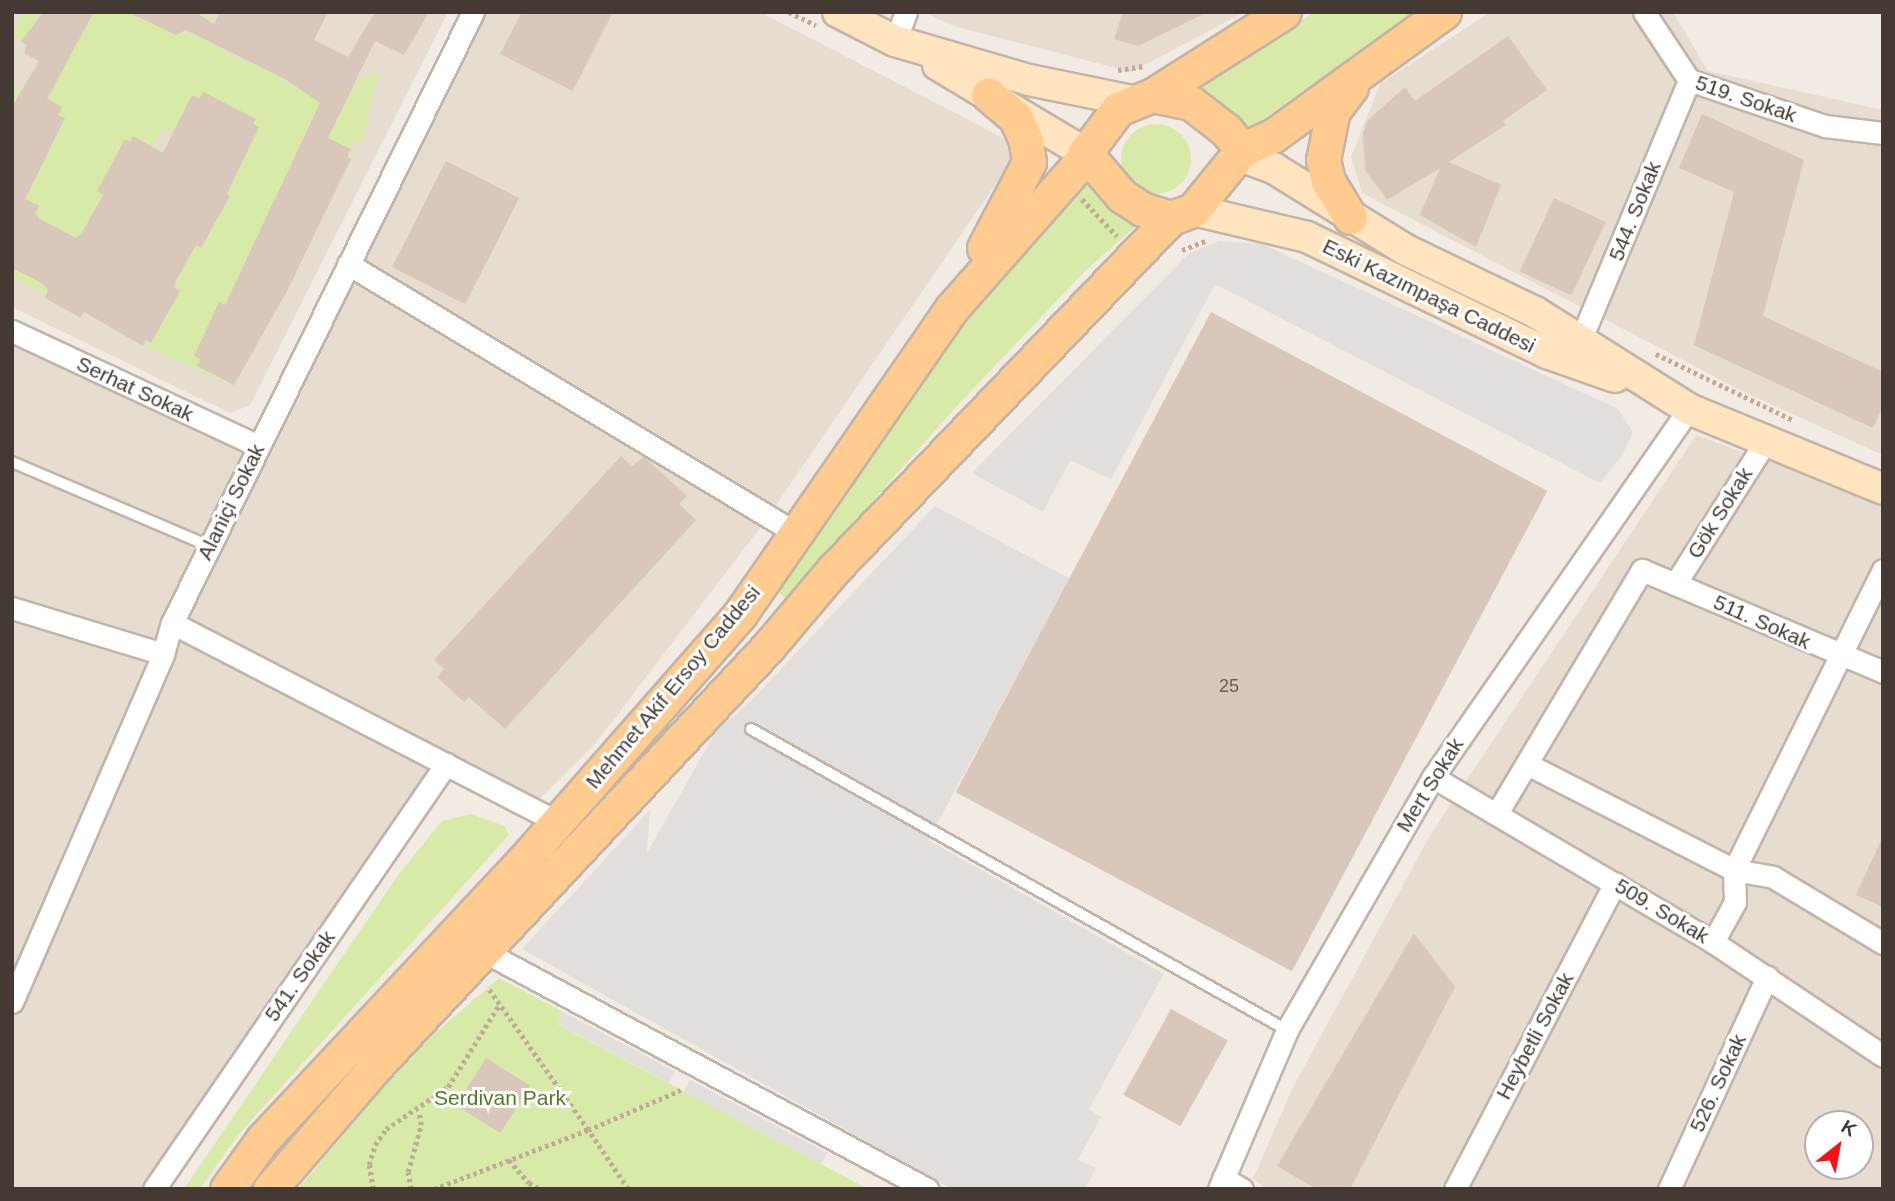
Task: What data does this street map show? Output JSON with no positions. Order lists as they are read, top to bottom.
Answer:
{
  "streets": {
    "main road": ["Mehmet Akif Ersoy Caddesi"],
    "street": [
      "519. Sokak",
      "544. Sokak",
      "Eski Kazımpaşa Caddesi",
      "Serhat Sokak",
      "Alaniçi Sokak",
      "Gök Sokak",
      "511. Sokak",
      "Mert Sokak",
      "509. Sokak",
      "541. Sokak",
      "Heybetli Sokak",
      "526. Sokak"
    ]
  },
  "crossings": [
    ["519. Sokak", "544. Sokak"],
    ["544. Sokak", "Eski Kazımpaşa Caddesi"],
    ["Eski Kazımpaşa Caddesi", "Gök Sokak"],
    ["Eski Kazımpaşa Caddesi", "Mehmet Akif Ersoy Caddesi"],
    ["Eski Kazımpaşa Caddesi", "Mert Sokak"],
    ["Serhat Sokak", "Alaniçi Sokak"],
    ["Gök Sokak", "511. Sokak"],
    ["Mert Sokak", "509. Sokak"],
    ["509. Sokak", "Heybetli Sokak"],
    ["509. Sokak", "526. Sokak"]
  ],
  "parks": ["Serdivan Park"],
  "house_numbers": ["25"],
  "north": "top right"
}
